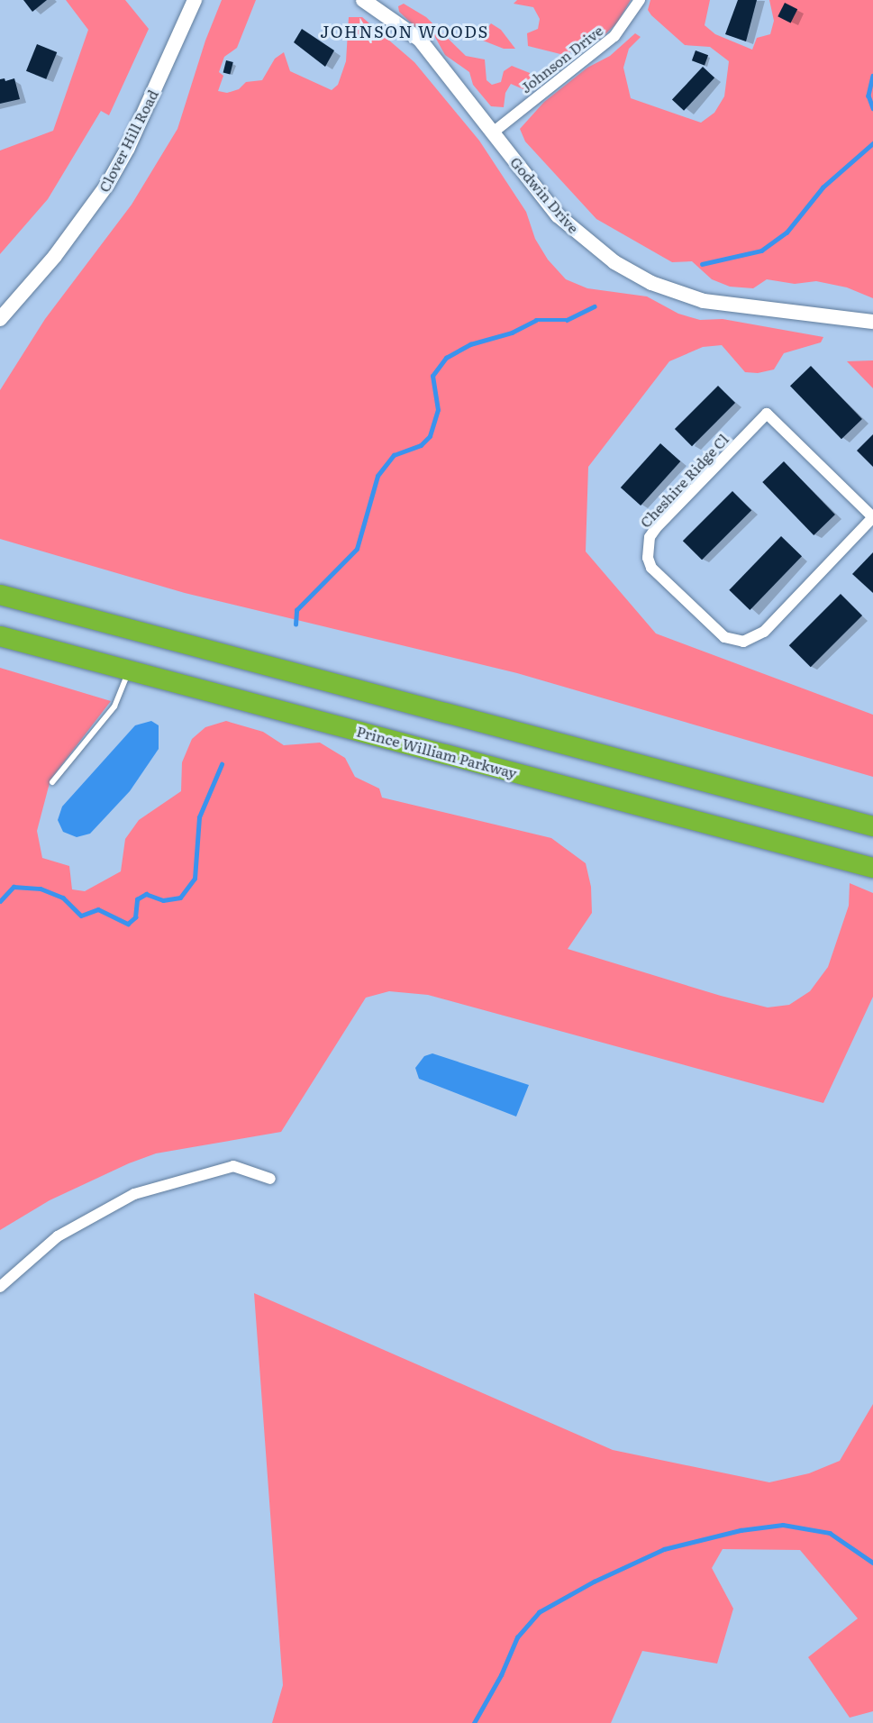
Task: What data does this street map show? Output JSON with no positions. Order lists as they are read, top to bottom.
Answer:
{
  "streets": {
    "highway": ["Prince William Parkway"],
    "street": [
      "Johnson Drive",
      "Clover Hill Road",
      "Godwin Drive",
      "Cheshire Ridge Cl"
    ]
  },
  "crossings": [
    ["Johnson Drive", "Godwin Drive"]
  ],
  "districts": ["JOHNSON WOODS"]
}
